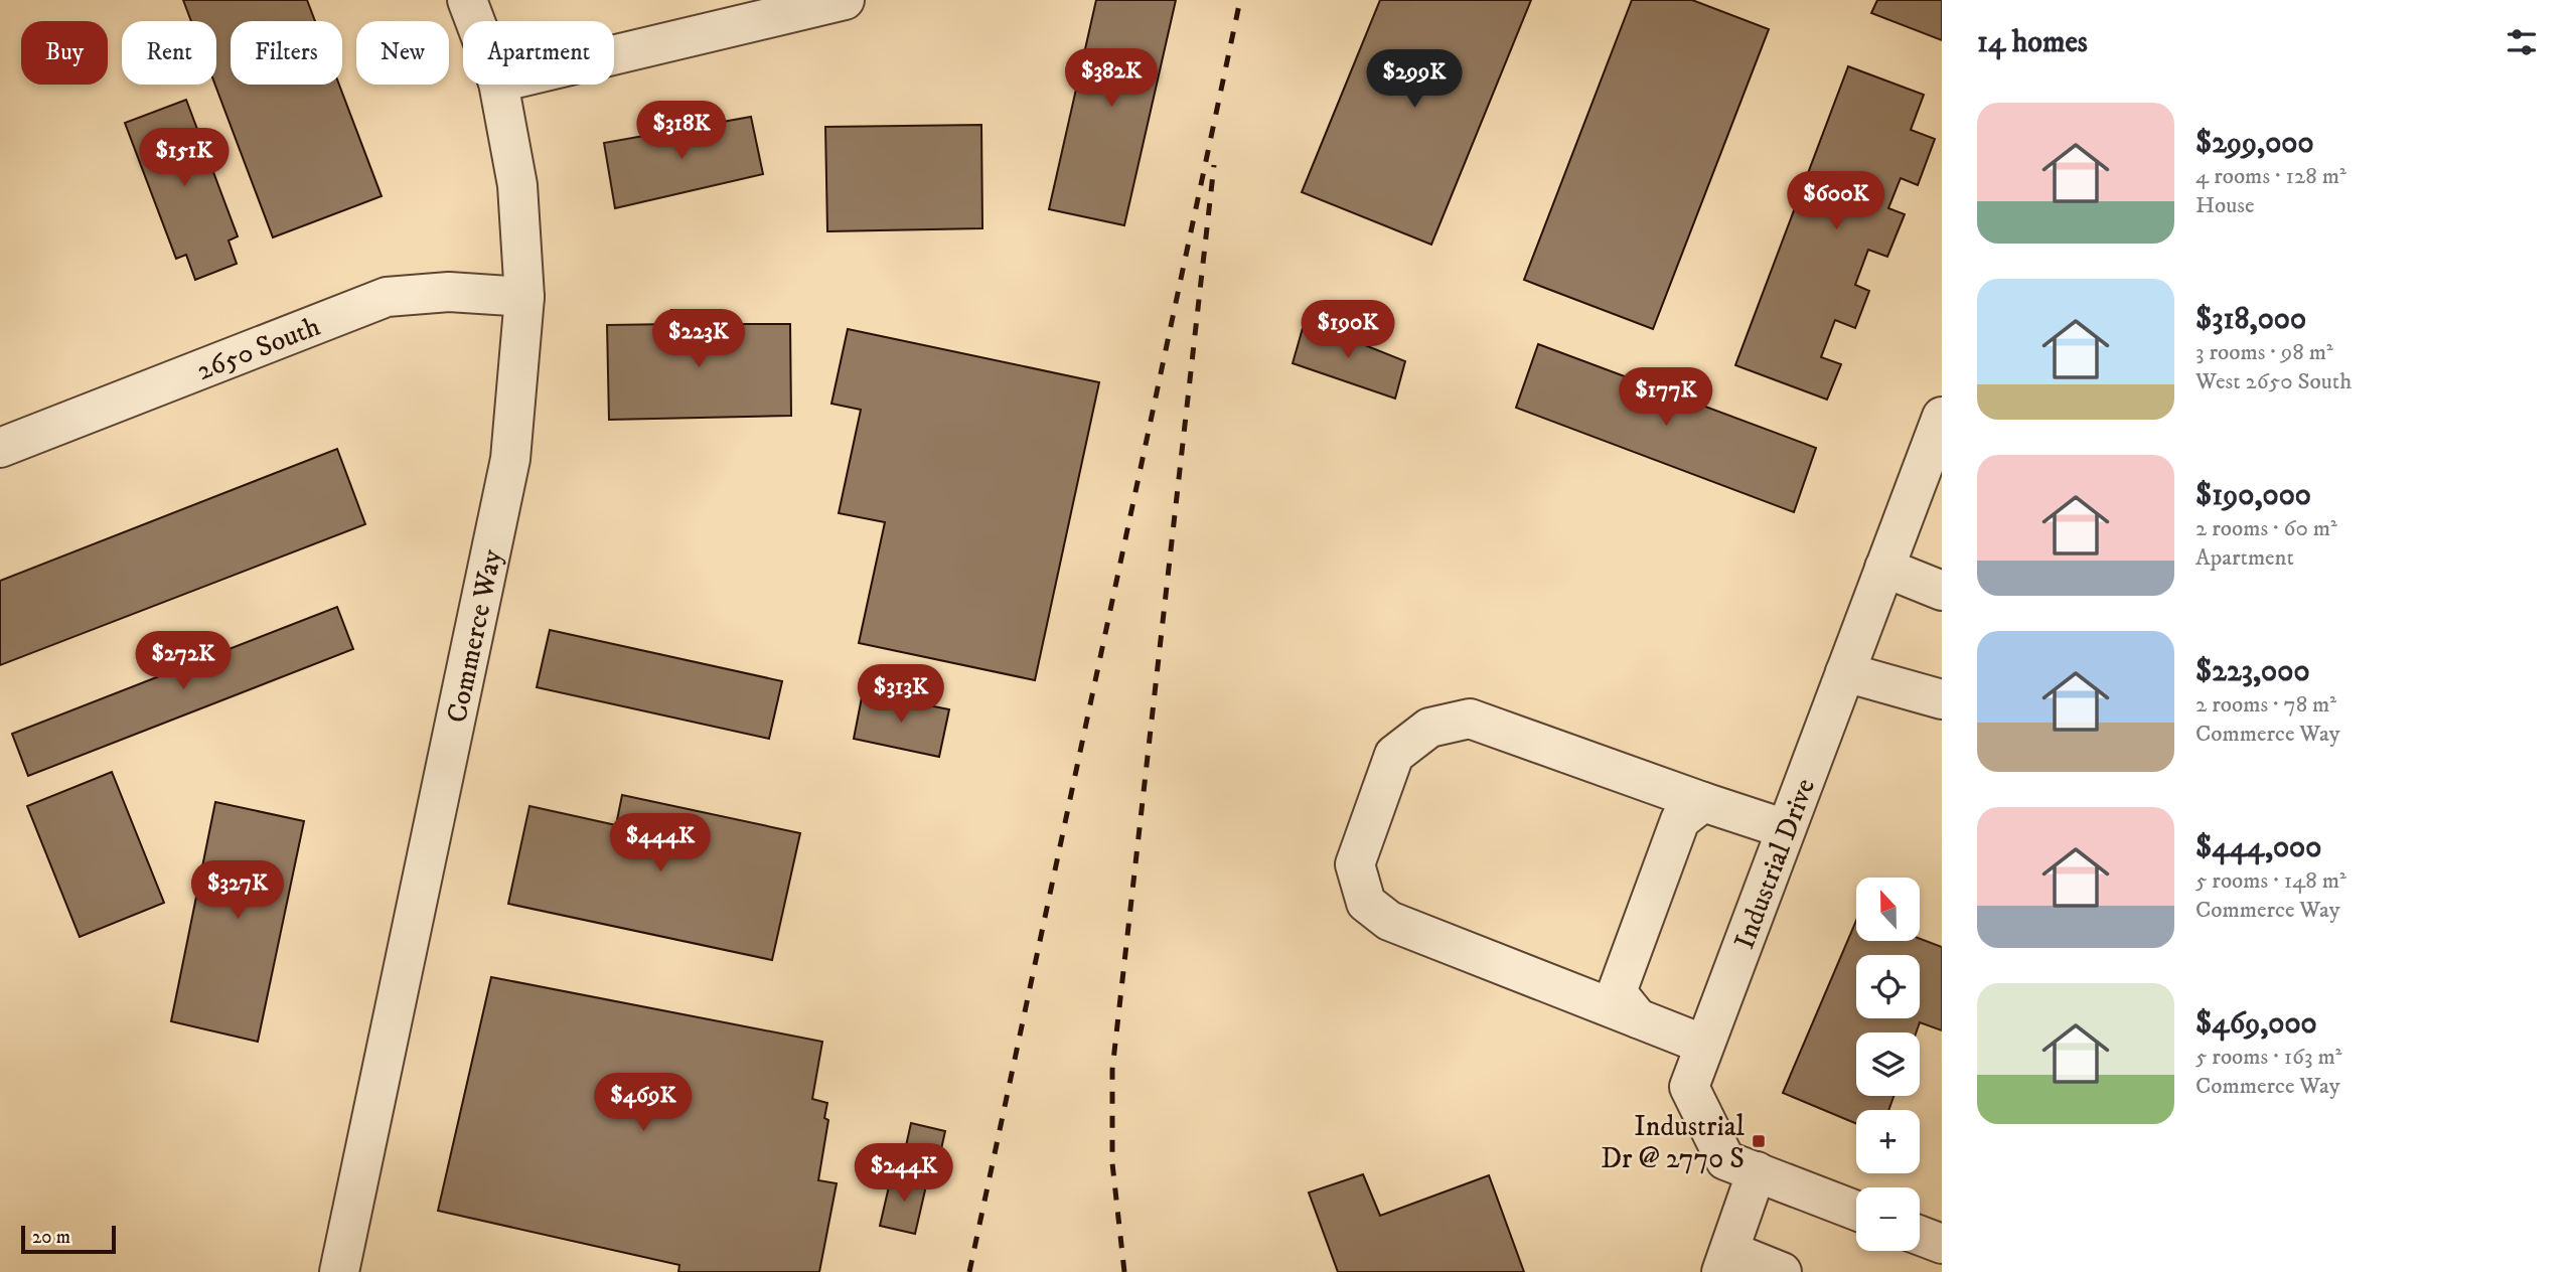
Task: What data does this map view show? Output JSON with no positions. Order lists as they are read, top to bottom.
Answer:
{
  "streets": {
    "street": ["2650 South", "Commerce Way", "Industrial Drive"]
  },
  "crossings": [
    ["2650 South", "Commerce Way"]
  ],
  "places": {
    "transit": ["Industrial Dr @ 2770 S"]
  },
  "scale_bar": "20 m",
  "north": "top",
  "page": {
    "heading": "14 homes",
    "chip": [
      "Buy",
      "Rent",
      "Filters",
      "New",
      "Apartment"
    ],
    "price": [
      "$382K",
      "$299K",
      "$318K",
      "$151K",
      "$600K",
      "$190K",
      "$223K",
      "$177K",
      "$272K",
      "$313K",
      "$444K",
      "$327K",
      "$469K",
      "$244K"
    ],
    "list": [
      {
        "name": "$299,000",
        "note": "4 rooms · 128 m² · House"
      },
      {
        "name": "$318,000",
        "note": "3 rooms · 98 m² · West 2650 South"
      },
      {
        "name": "$190,000",
        "note": "2 rooms · 60 m² · Apartment"
      },
      {
        "name": "$223,000",
        "note": "2 rooms · 78 m² · Commerce Way"
      },
      {
        "name": "$444,000",
        "note": "5 rooms · 148 m² · Commerce Way"
      },
      {
        "name": "$469,000",
        "note": "5 rooms · 163 m² · Commerce Way"
      }
    ],
    "map_buttons": ["+", "−"],
    "scale": "20 m"
  }
}
